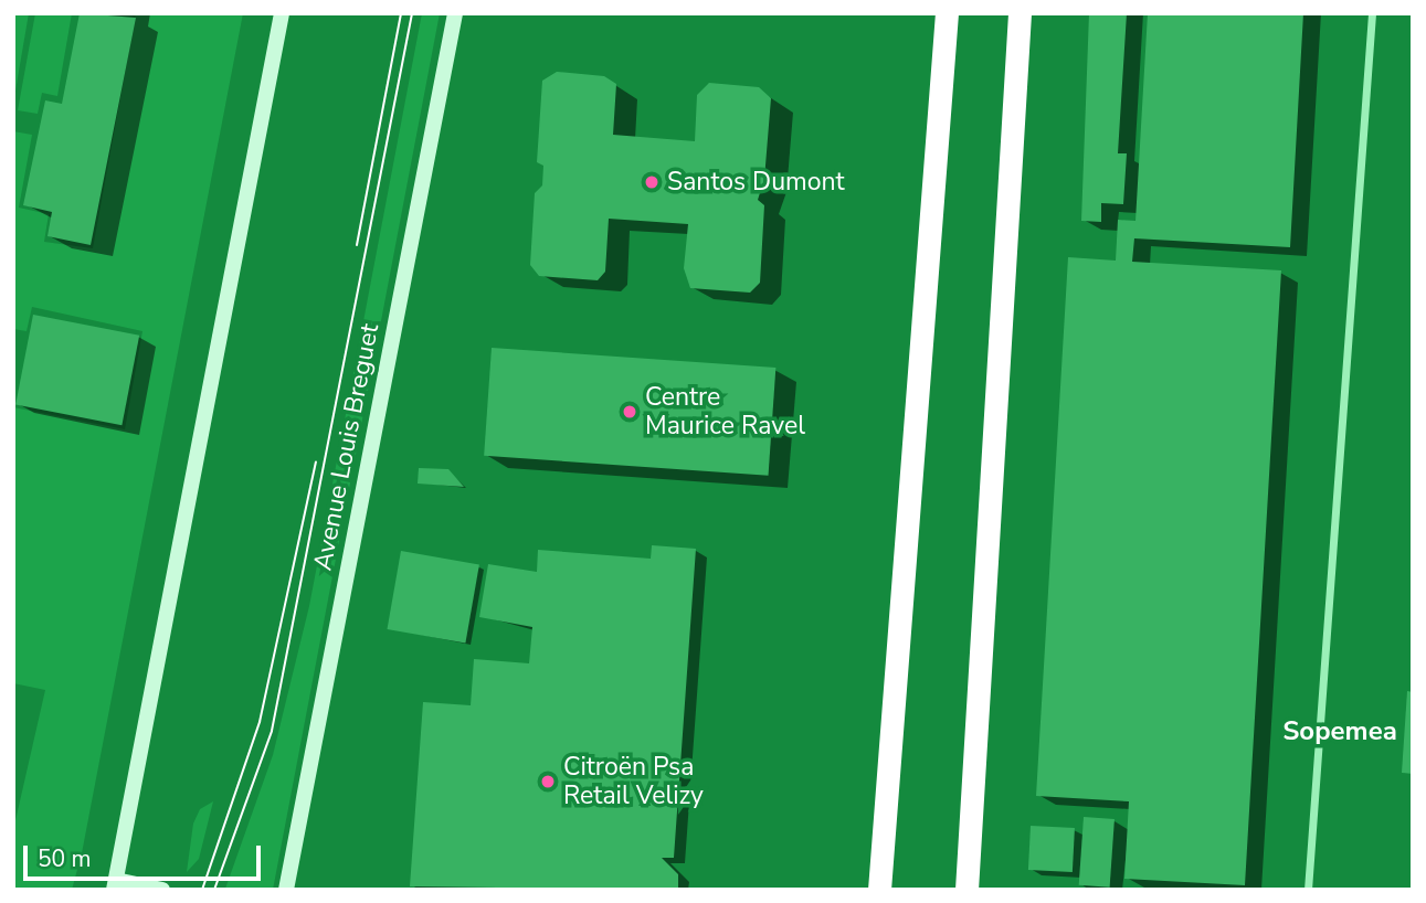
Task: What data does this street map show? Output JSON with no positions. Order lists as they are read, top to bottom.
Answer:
{
  "streets": {
    "main road": ["Avenue Louis Breguet"]
  },
  "districts": ["Sopemea"],
  "places": ["Santos Dumont", "Centre Maurice Ravel", "Citroën Psa Retail Velizy"],
  "scale_bar": "50 m"
}
